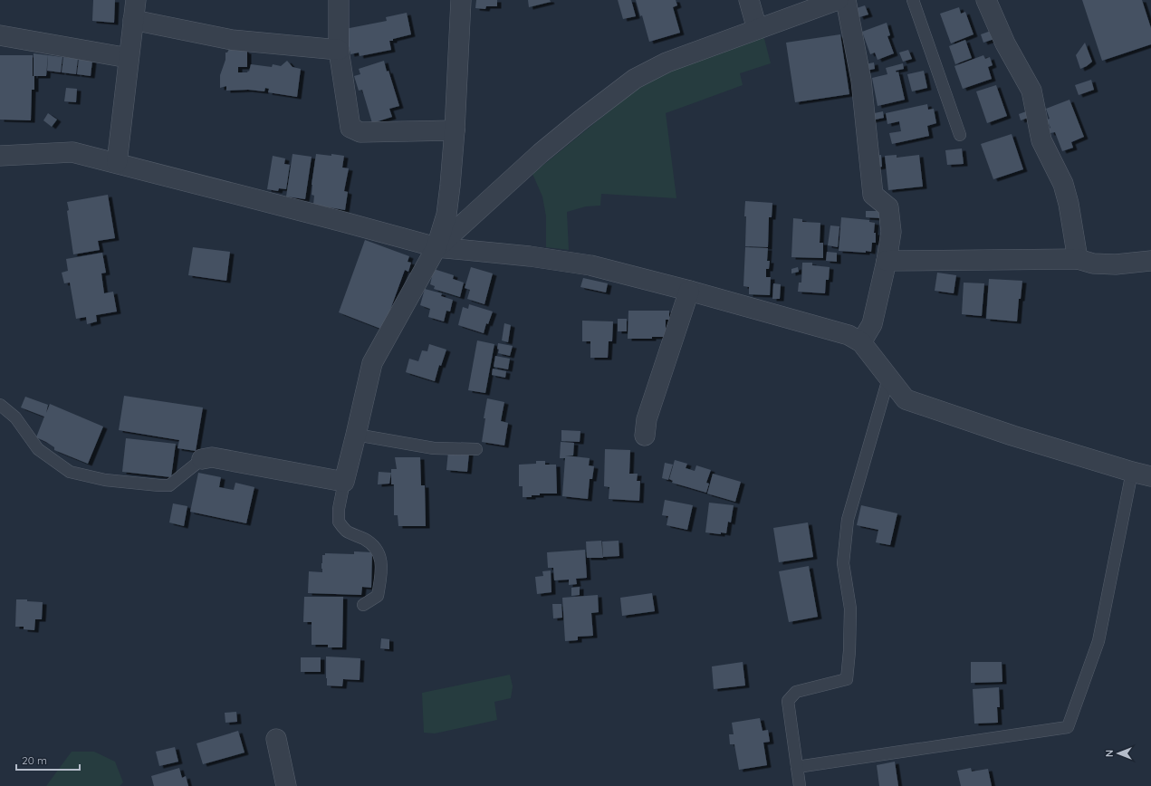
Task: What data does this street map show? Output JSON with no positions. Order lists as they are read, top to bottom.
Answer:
{
  "scale_bar": "20 m",
  "north": "left"
}
